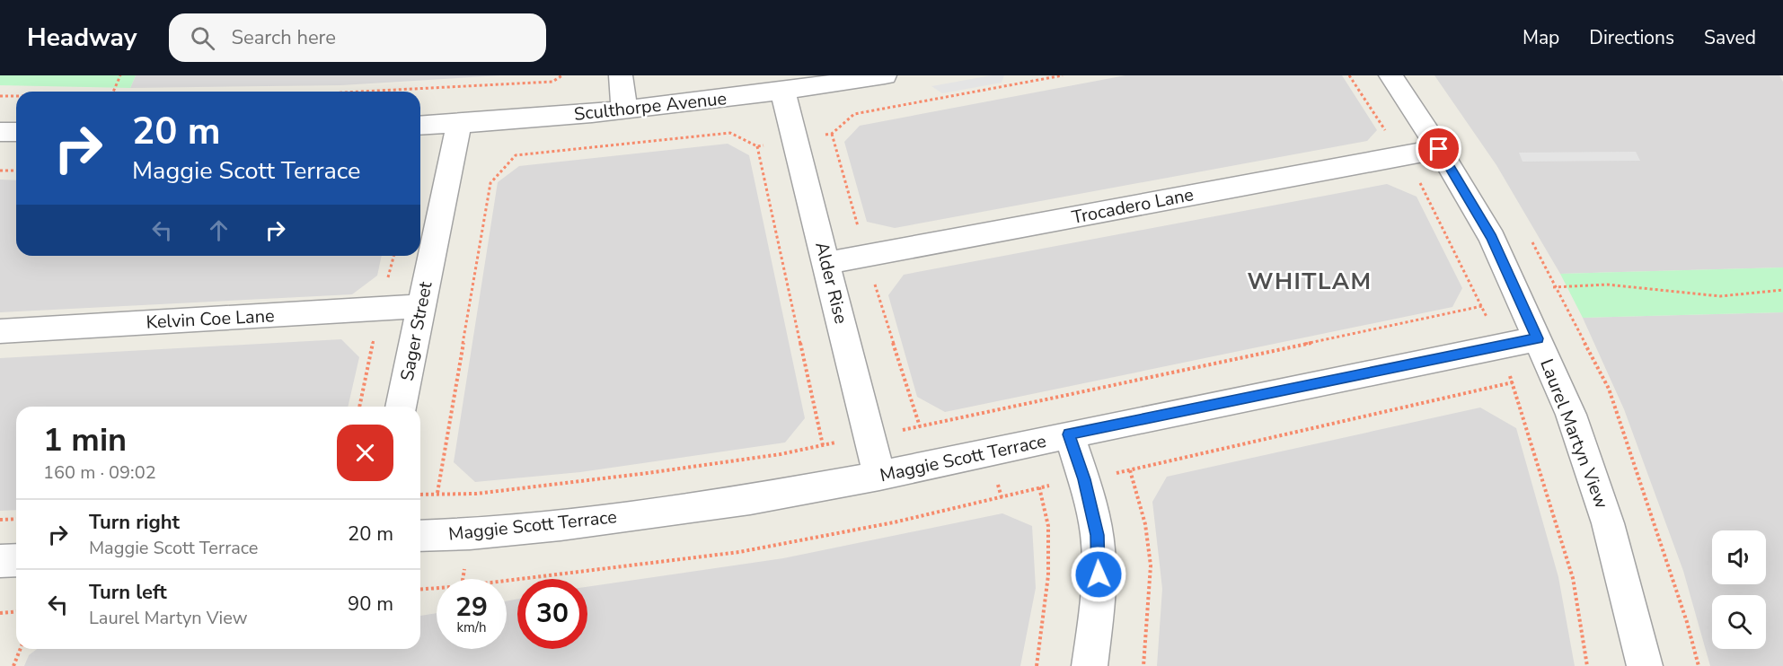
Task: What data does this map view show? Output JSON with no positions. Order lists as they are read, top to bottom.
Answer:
{
  "streets": {
    "street": [
      "Sculthorpe Avenue",
      "Trocadero Lane",
      "Alder Rise",
      "Kelvin Coe Lane",
      "Sager Street",
      "Laurel Martyn View",
      "Maggie Scott Terrace"
    ]
  },
  "crossings": [
    ["Sculthorpe Avenue", "Alder Rise"],
    ["Sculthorpe Avenue", "Sager Street"],
    ["Trocadero Lane", "Alder Rise"],
    ["Trocadero Lane", "Laurel Martyn View"],
    ["Alder Rise", "Maggie Scott Terrace"],
    ["Kelvin Coe Lane", "Sager Street"],
    ["Laurel Martyn View", "Maggie Scott Terrace"]
  ],
  "districts": ["WHITLAM"],
  "page": {
    "header": "Headway",
    "search": "Search here",
    "nav": ["Map", "Directions", "Saved"],
    "turn": ["20 m", "Maggie Scott Terrace"],
    "heading": ["1 min", "160 m · 09:02"],
    "list": [
      {
        "name": "Turn right",
        "note": "Maggie Scott Terrace",
        "value": "20 m"
      },
      {
        "name": "Turn left",
        "note": "Laurel Martyn View",
        "value": "90 m"
      }
    ],
    "speed": "29 km/h",
    "limit": "30"
  }
}
